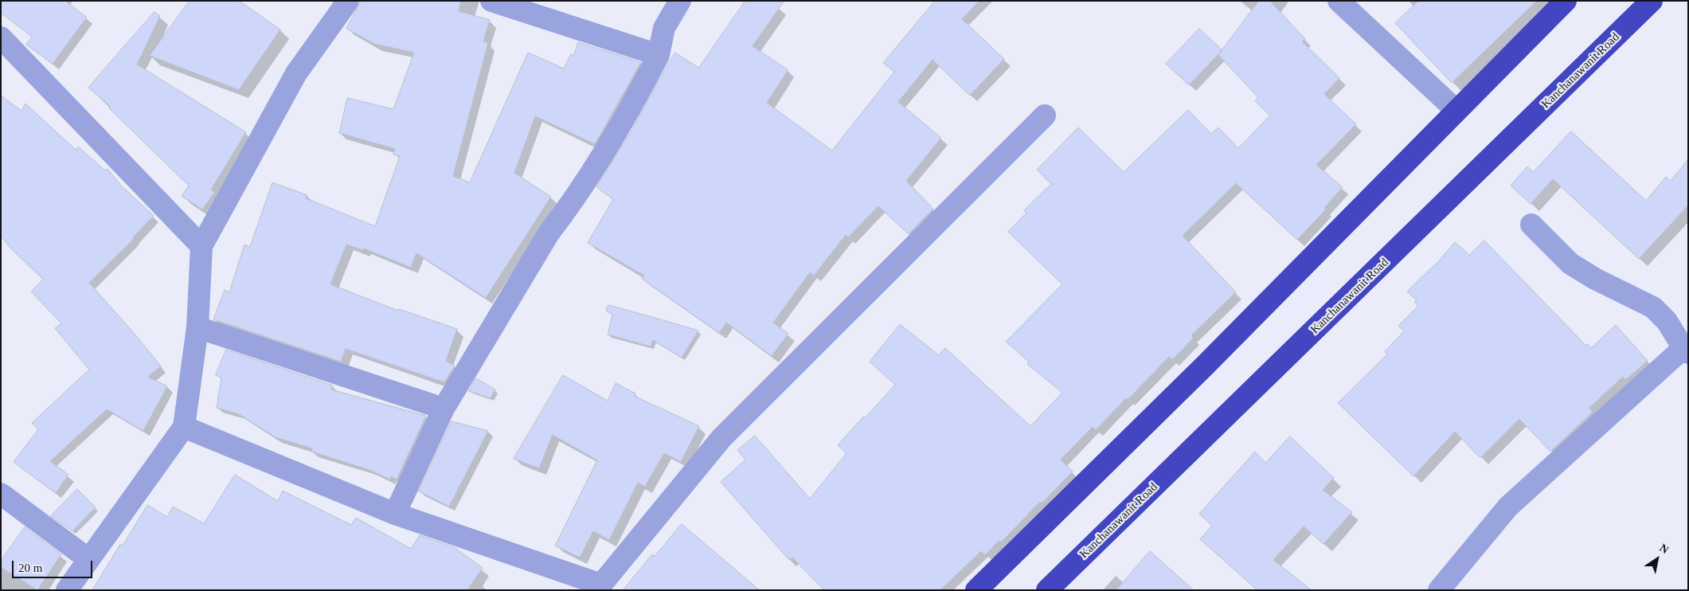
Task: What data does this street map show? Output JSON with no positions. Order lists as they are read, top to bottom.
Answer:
{
  "streets": {
    "highway": ["Kanchanawanit Road"]
  },
  "scale_bar": "20 m",
  "north": "top right"
}
